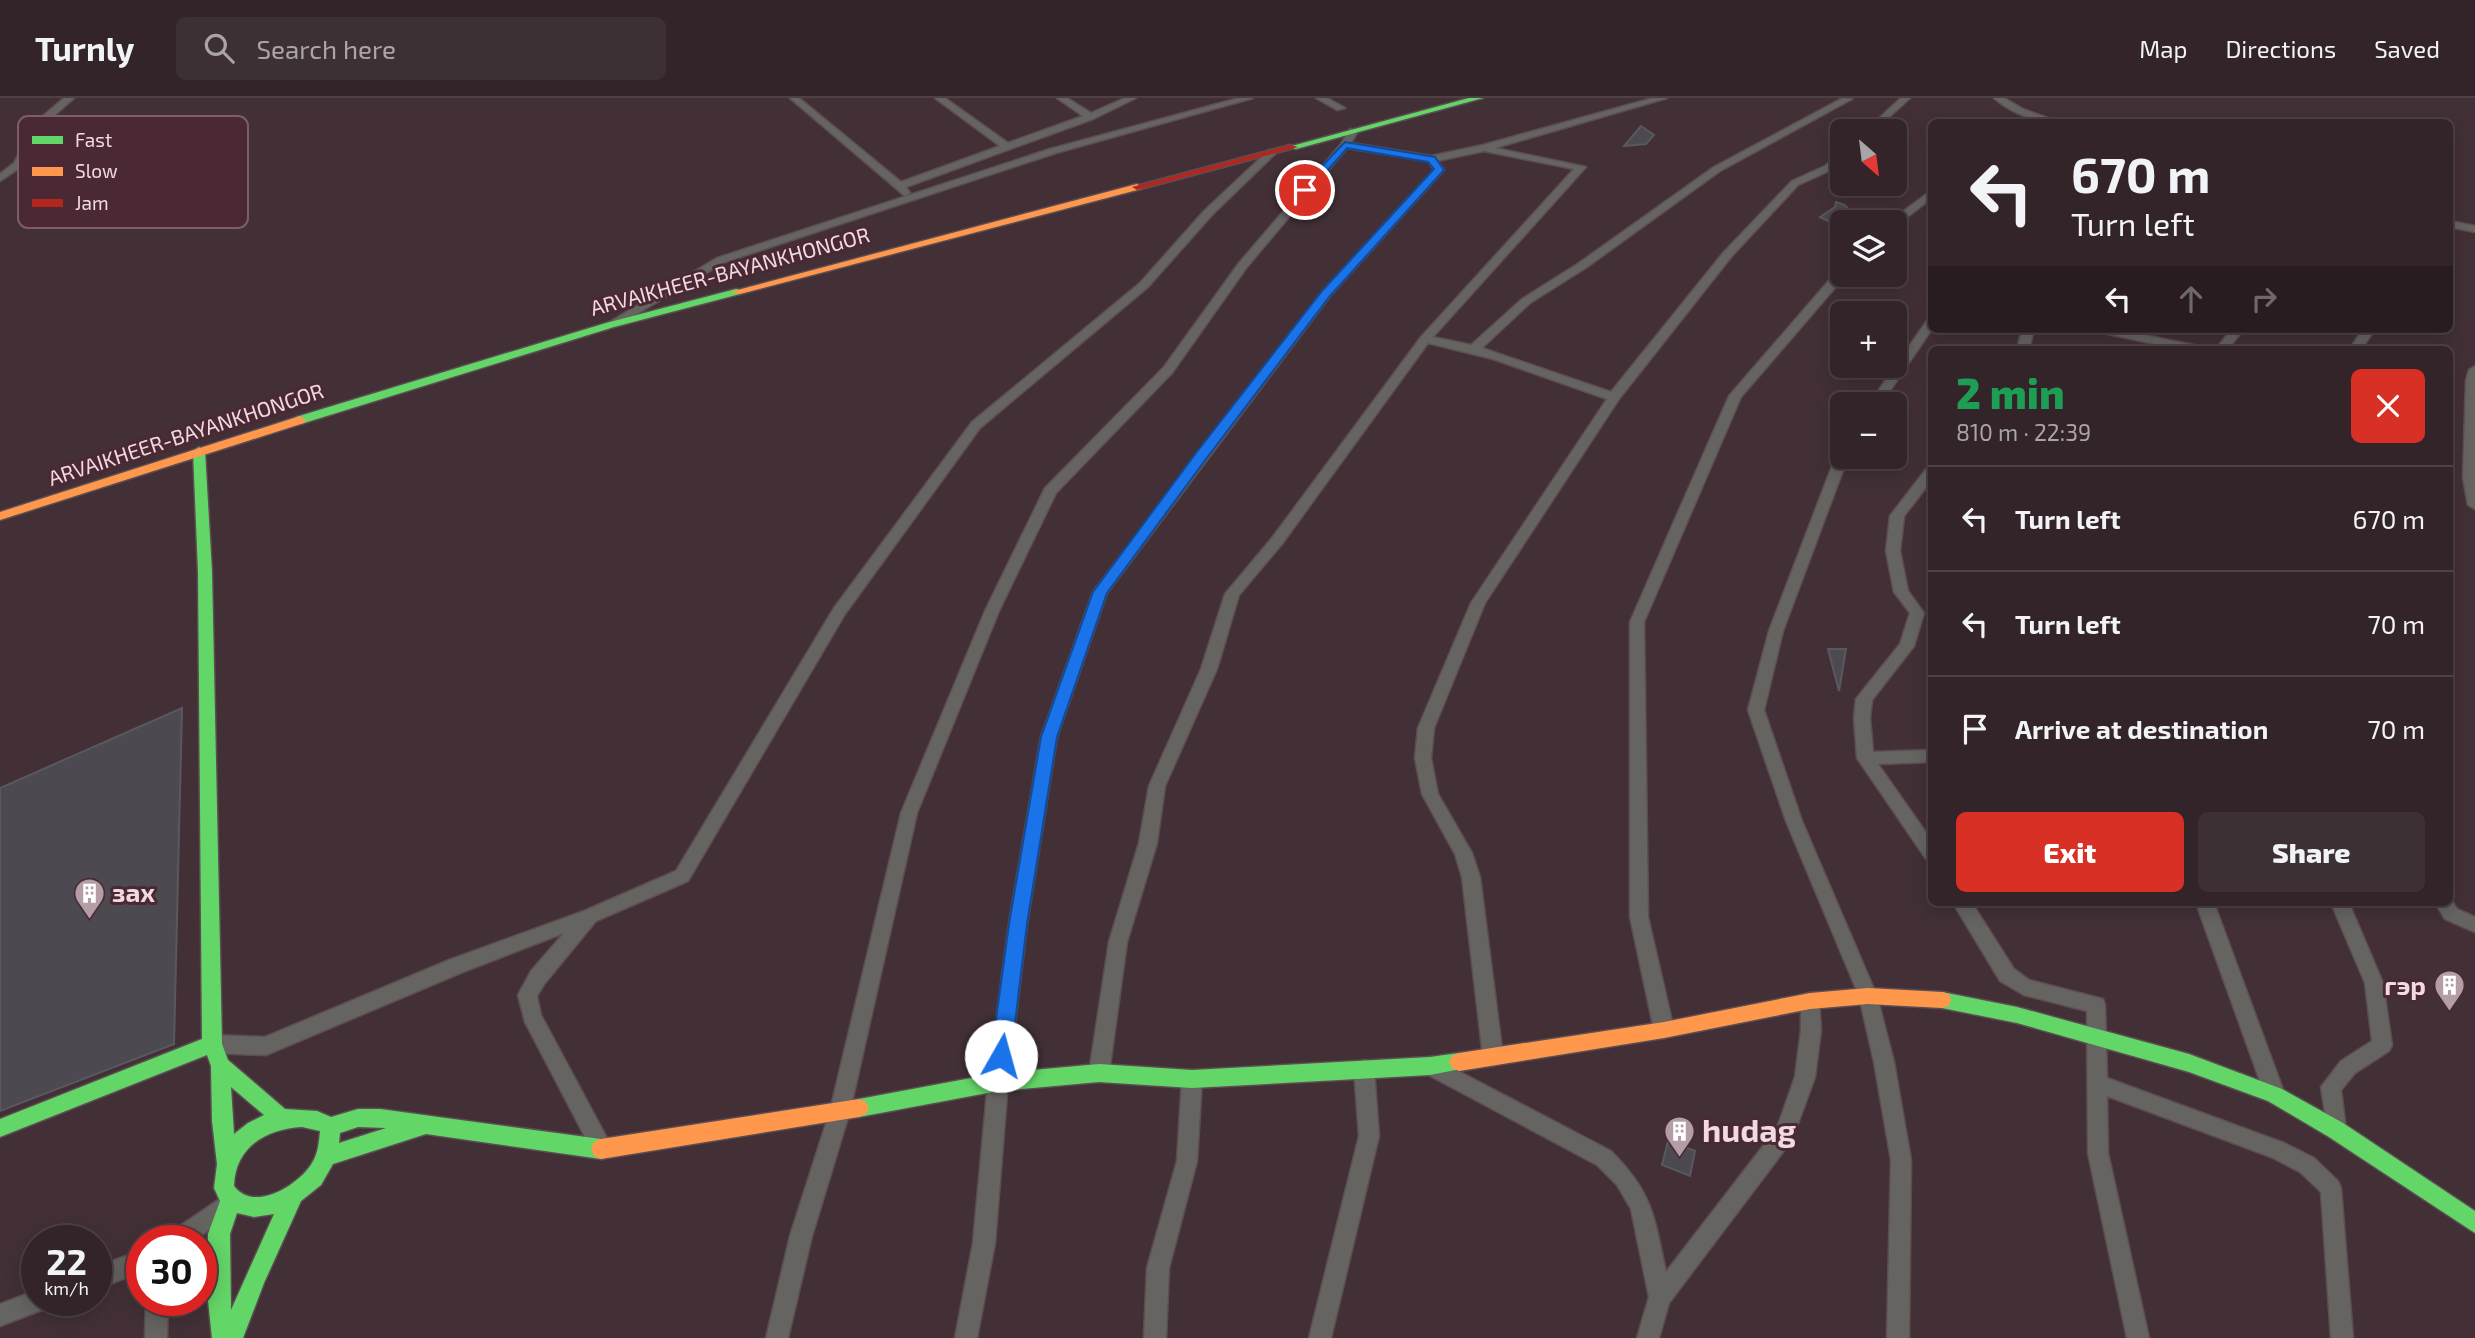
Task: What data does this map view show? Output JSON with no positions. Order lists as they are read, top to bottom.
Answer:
{
  "streets": {
    "main road": ["ARVAIKHEER-BAYANKHONGOR"]
  },
  "places": {
    "building": ["зах", "гэр", "hudag"]
  },
  "legend": ["Fast", "Slow", "Jam"],
  "north": "bottom right",
  "page": {
    "header": "Turnly",
    "search": "Search here",
    "nav": ["Map", "Directions", "Saved"],
    "map_buttons": ["+", "−"],
    "turn": ["670 m", "Turn left"],
    "heading": ["2 min", "810 m · 22:39"],
    "list": [
      {
        "name": "Turn left",
        "value": "670 m"
      },
      {
        "name": "Turn left",
        "value": "70 m"
      },
      {
        "name": "Arrive at destination",
        "value": "70 m"
      }
    ],
    "buttons": ["Exit", "Share"],
    "speed": "22 km/h",
    "limit": "30"
  }
}
